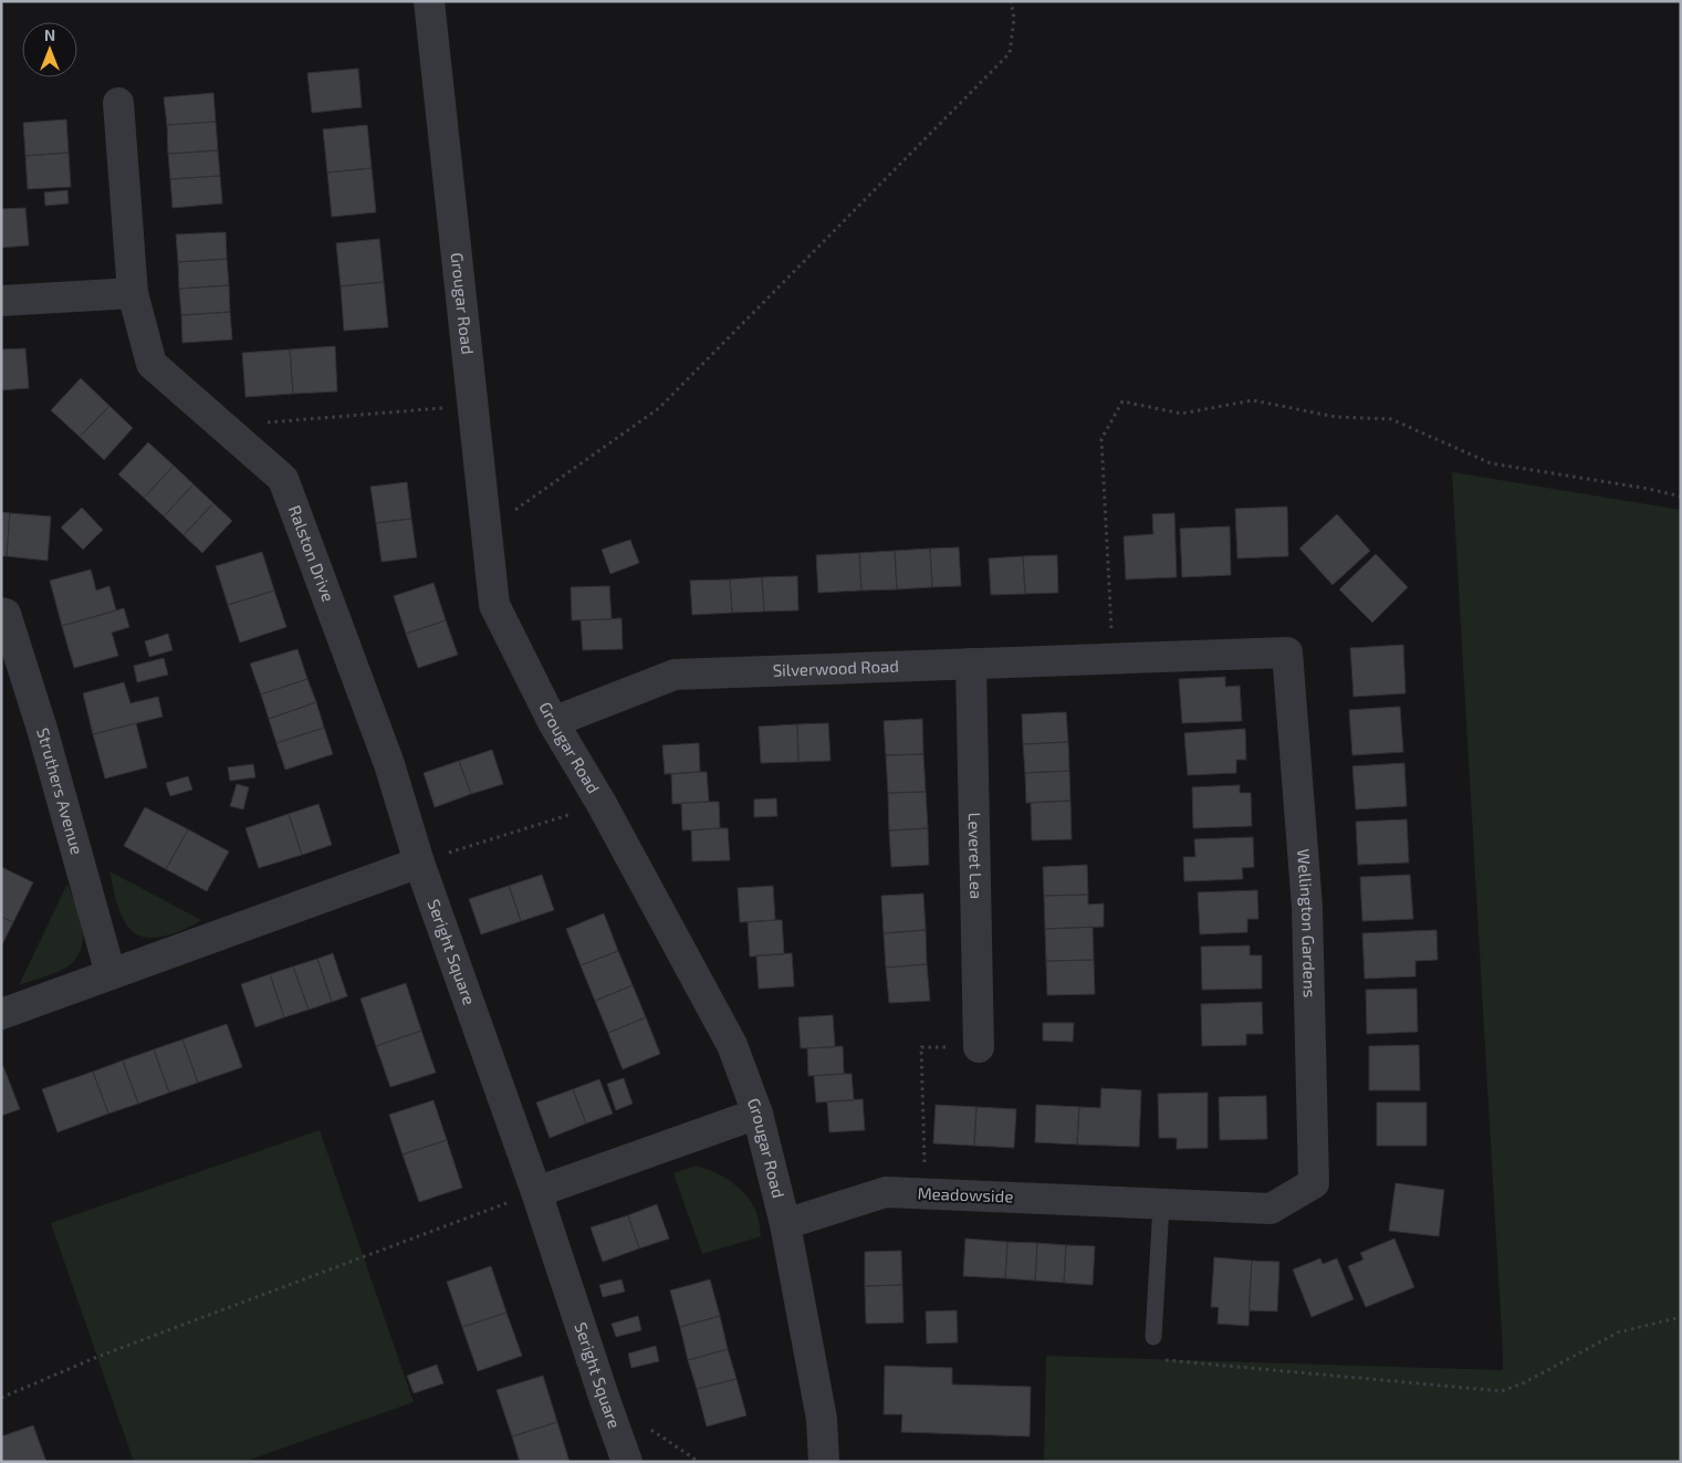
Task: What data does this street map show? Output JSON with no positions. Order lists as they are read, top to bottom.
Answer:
{
  "streets": {
    "street": [
      "Grougar Road",
      "Ralston Drive",
      "Silverwood Road",
      "Struthers Avenue",
      "Leveret Lea",
      "Wellington Gardens",
      "Seright Square",
      "Meadowside"
    ]
  },
  "crossings": [
    ["Grougar Road", "Silverwood Road"],
    ["Grougar Road", "Meadowside"],
    ["Ralston Drive", "Seright Square"],
    ["Silverwood Road", "Leveret Lea"],
    ["Silverwood Road", "Wellington Gardens"],
    ["Wellington Gardens", "Meadowside"]
  ],
  "north": "top"
}
